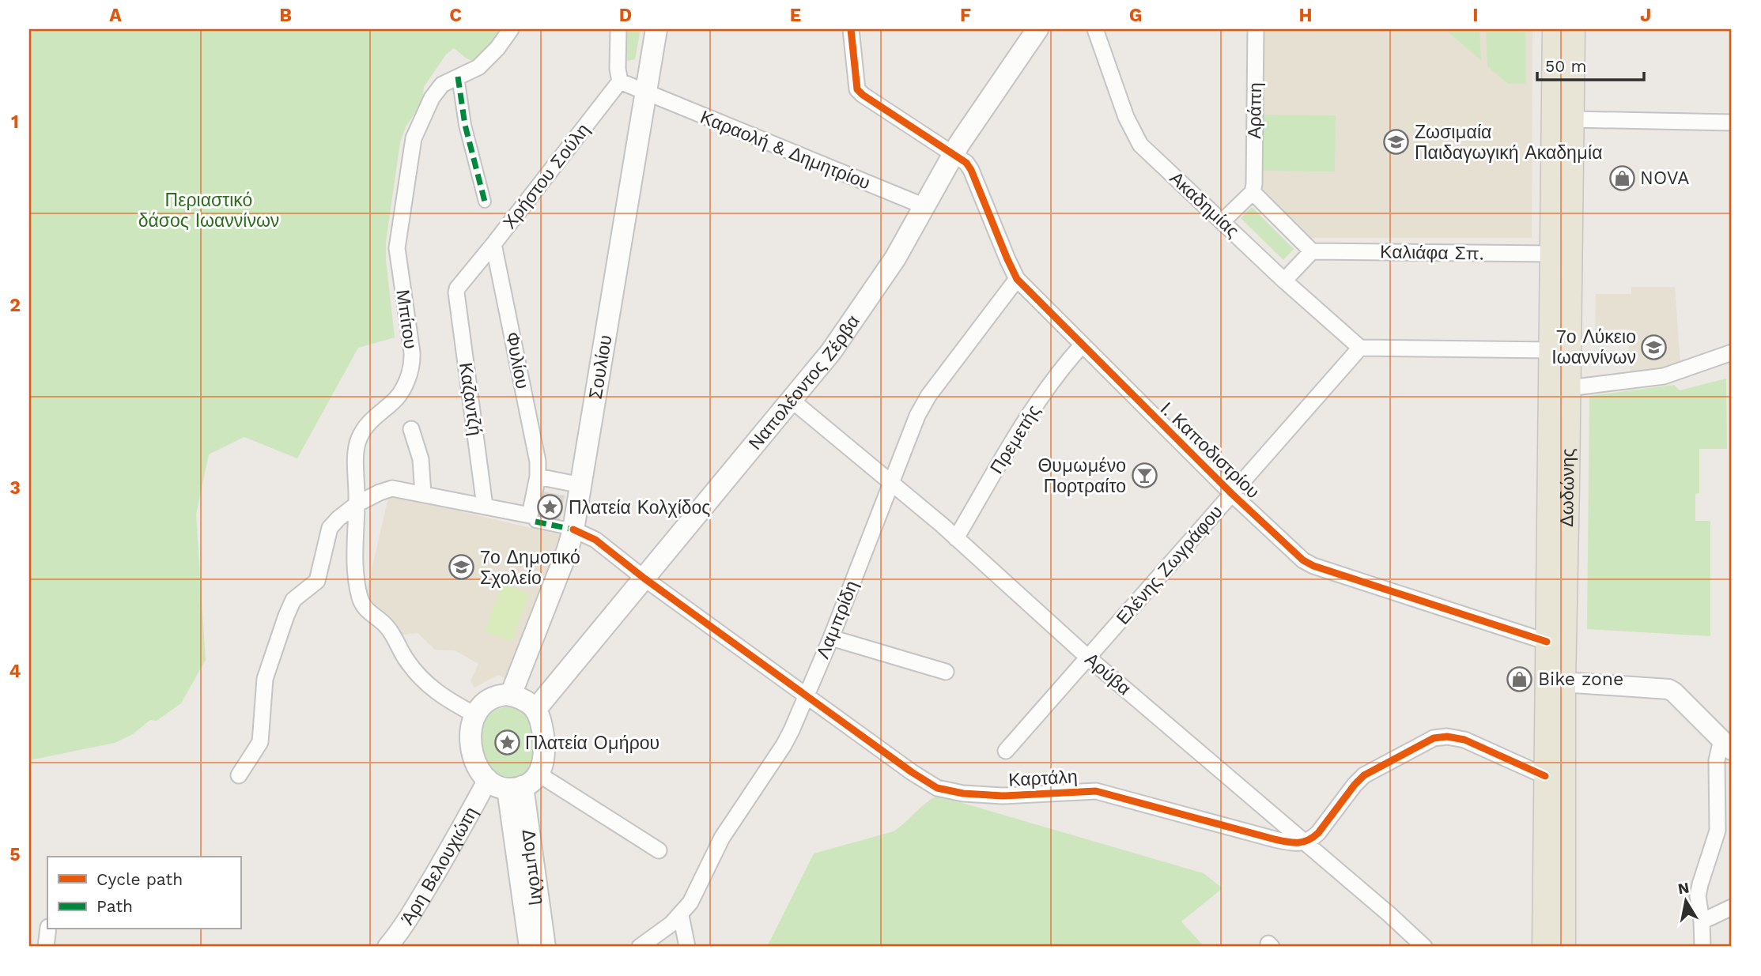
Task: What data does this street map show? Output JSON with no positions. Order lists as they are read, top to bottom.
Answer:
{
  "streets": {
    "main road": [
      "Σουλίου",
      "Ναπολέοντος Ζέρβα",
      "Δωδώνης",
      "Δομπόλη"
    ],
    "street": [
      "Αράπη",
      "Καραολή & Δημητρίου",
      "Χρήστου Σούλη",
      "Ακαδημίας",
      "Καλιάφα Σπ.",
      "Μπίτου",
      "Φυλίου",
      "Καζαντζή",
      "Πρεμετής",
      "Ι. Καποδιστρίου",
      "Ελένης Ζωγράφου",
      "Λαμπρίδη",
      "Αρύβα",
      "Καρτάλη",
      "Άρη Βελουχιώτη"
    ]
  },
  "crossings": [
    ["Καραολή & Δημητρίου", "Σουλίου"],
    ["Καραολή & Δημητρίου", "Ναπολέοντος Ζέρβα"],
    ["Χρήστου Σούλη", "Φυλίου"],
    ["Χρήστου Σούλη", "Καζαντζή"],
    ["Ακαδημίας", "Ελένης Ζωγράφου"],
    ["Καλιάφα Σπ.", "Δωδώνης"],
    ["Μπίτου", "Σουλίου"],
    ["Μπίτου", "Ναπολέοντος Ζέρβα"],
    ["Μπίτου", "Άρη Βελουχιώτη"],
    ["Μπίτου", "Δομπόλη"],
    ["Φυλίου", "Καζαντζή"],
    ["Σουλίου", "Ναπολέοντος Ζέρβα"],
    ["Σουλίου", "Καρτάλη"],
    ["Σουλίου", "Άρη Βελουχιώτη"],
    ["Σουλίου", "Δομπόλη"],
    ["Ναπολέοντος Ζέρβα", "Ι. Καποδιστρίου"],
    ["Ναπολέοντος Ζέρβα", "Αρύβα"],
    ["Ναπολέοντος Ζέρβα", "Καρτάλη"],
    ["Ναπολέοντος Ζέρβα", "Άρη Βελουχιώτη"],
    ["Ναπολέοντος Ζέρβα", "Δομπόλη"],
    ["Πρεμετής", "Ι. Καποδιστρίου"],
    ["Πρεμετής", "Αρύβα"],
    ["Ι. Καποδιστρίου", "Δωδώνης"],
    ["Ι. Καποδιστρίου", "Ελένης Ζωγράφου"],
    ["Ι. Καποδιστρίου", "Λαμπρίδη"],
    ["Ελένης Ζωγράφου", "Αρύβα"],
    ["Λαμπρίδη", "Αρύβα"],
    ["Λαμπρίδη", "Καρτάλη"],
    ["Αρύβα", "Καρτάλη"],
    ["Άρη Βελουχιώτη", "Δομπόλη"]
  ],
  "parks": ["Περιαστικό δάσος Ιωαννίνων"],
  "places": {
    "school or university": ["Ζωσιμαία Παιδαγωγική Ακαδημία", "7ο Λύκειο Ιωαννίνων", "7ο Δημοτικό Σχολείο"],
    "shop": ["NOVA", "Bike zone"],
    "bar": ["Θυμωμένο Πορτραίτο"],
    "place": ["Πλατεία Κολχίδος", "Πλατεία Ομήρου"]
  },
  "legend": ["Cycle path", "Path"],
  "scale_bar": "50 m",
  "north": "top",
  "grid": {
    "columns": [
      "A",
      "B",
      "C",
      "D",
      "E",
      "F",
      "G",
      "H",
      "I",
      "J"
    ],
    "rows": [
      "1",
      "2",
      "3",
      "4",
      "5"
    ]
  }
}
